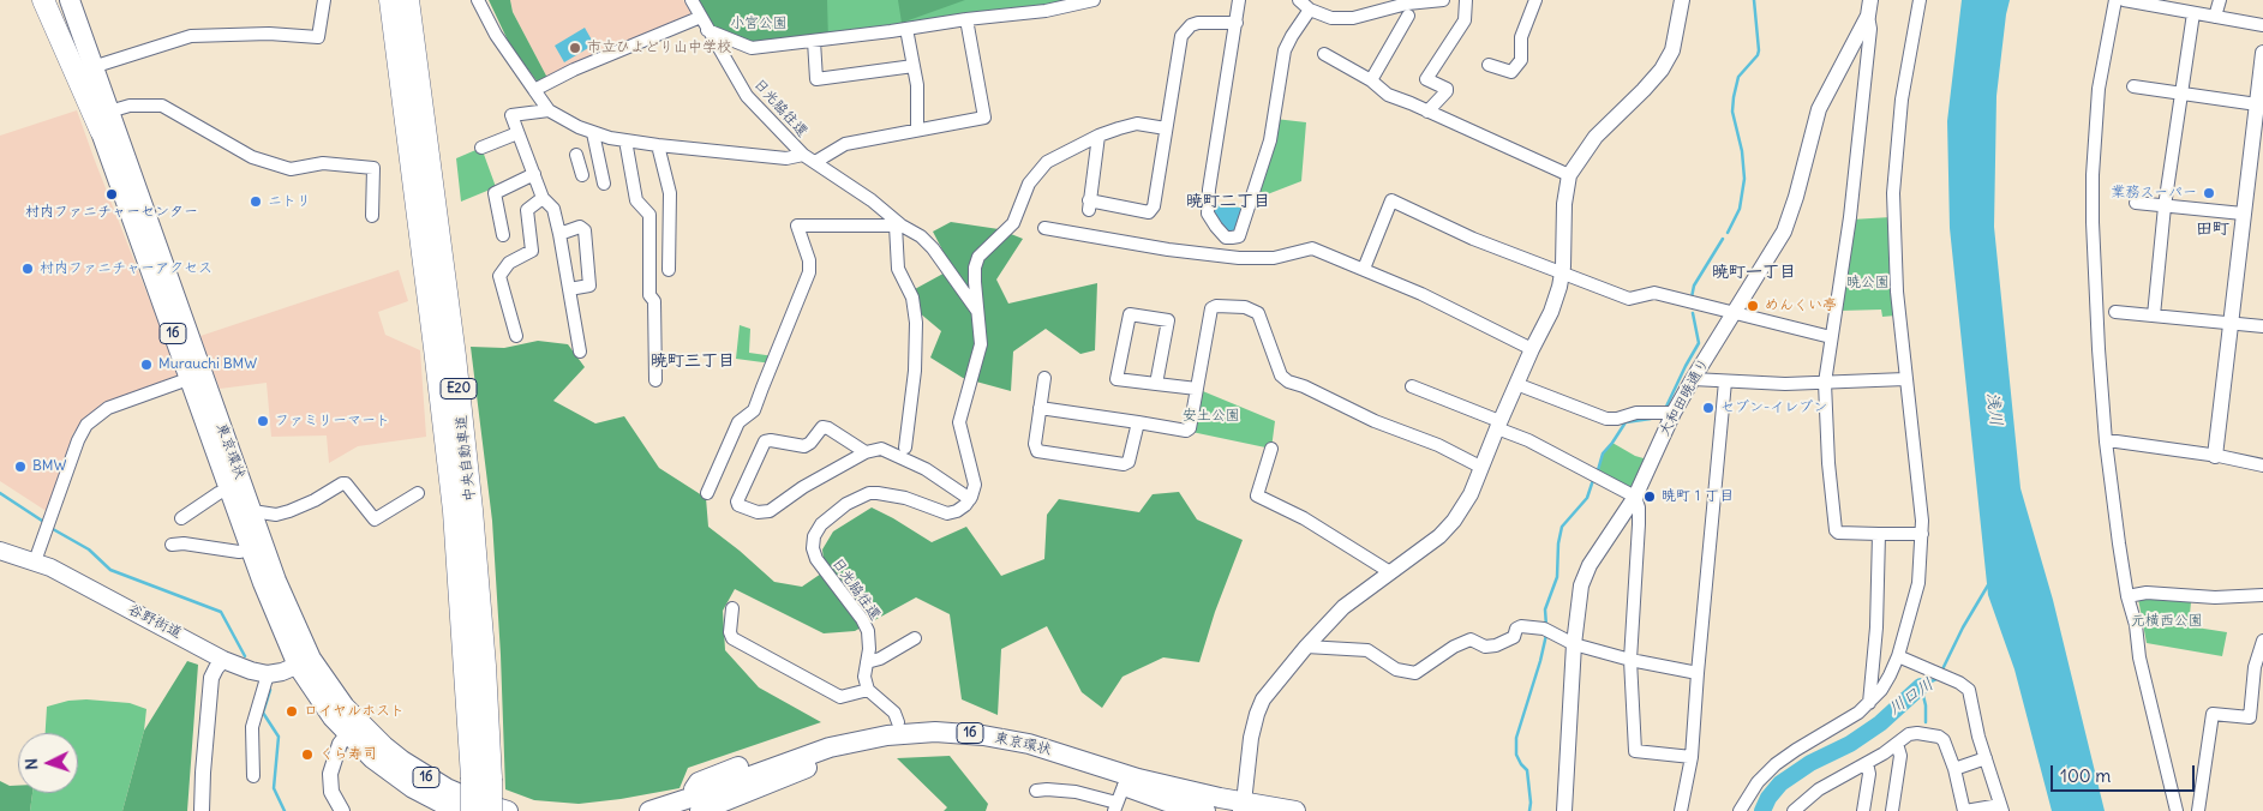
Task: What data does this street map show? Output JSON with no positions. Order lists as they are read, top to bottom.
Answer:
{
  "streets": {
    "highway": [
      "16",
      "E20",
      "東京環状",
      "中央自動車道"
    ],
    "main road": ["谷野街道"],
    "street": ["日光脇往還", "大和田暁通り"]
  },
  "districts": [
    "暁町二丁目",
    "田町",
    "暁町一丁目",
    "暁町三丁目"
  ],
  "water": ["浅川", "川口川"],
  "parks": [
    "小宮公園",
    "暁公園",
    "安土公園",
    "元横西公園"
  ],
  "places": [
    "市立ひよどり山中学校",
    "業務スーパー",
    "村内ファニチャーセンター",
    "ニトリ",
    "村内ファニチャーアクセス",
    "めんくい亭",
    "Murauchi BMW",
    "セブン-イレブン",
    "ファミリーマート",
    "BMW",
    "暁町１丁目",
    "ロイヤルホスト",
    "くら寿司"
  ],
  "scale_bar": "100 m",
  "north": "left"
}
